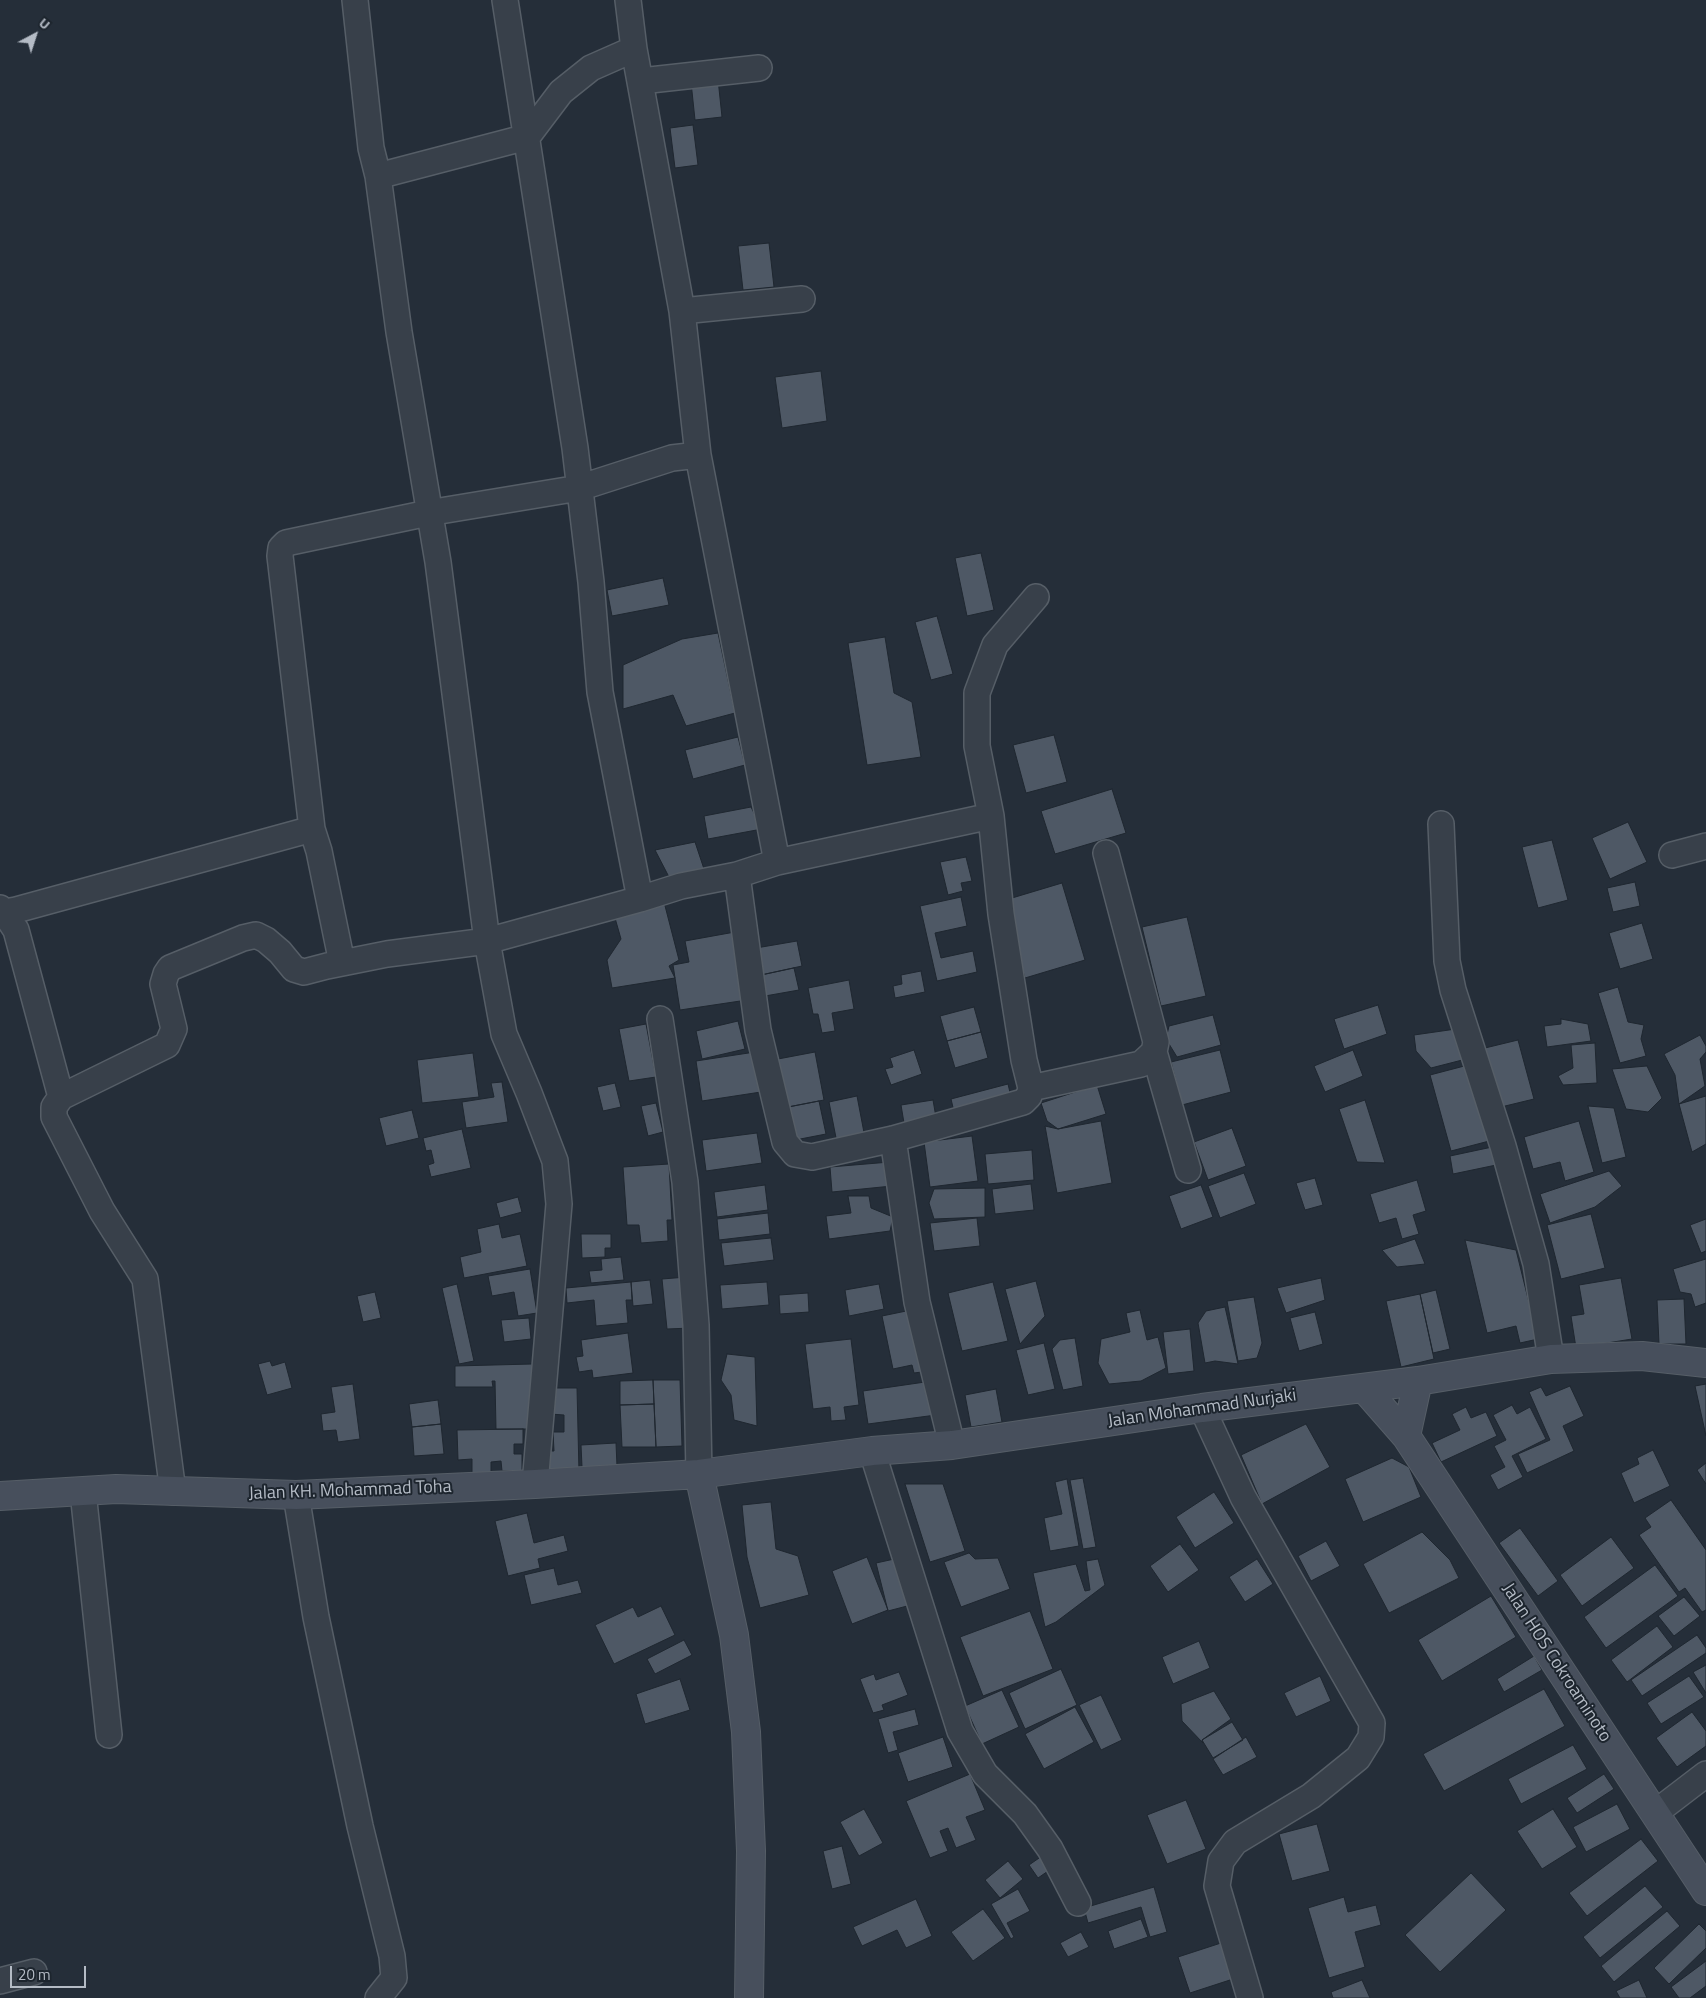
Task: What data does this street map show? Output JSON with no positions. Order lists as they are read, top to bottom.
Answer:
{
  "streets": {
    "street": ["Jalan Mohammad Nurjaki", "Jalan KH. Mohammad Toha", "Jalan HOS Cokroaminoto"]
  },
  "crossings": [
    ["Jalan Mohammad Nurjaki", "Jalan KH. Mohammad Toha"],
    ["Jalan Mohammad Nurjaki", "Jalan HOS Cokroaminoto"]
  ],
  "scale_bar": "20 m",
  "north": "top right"
}
